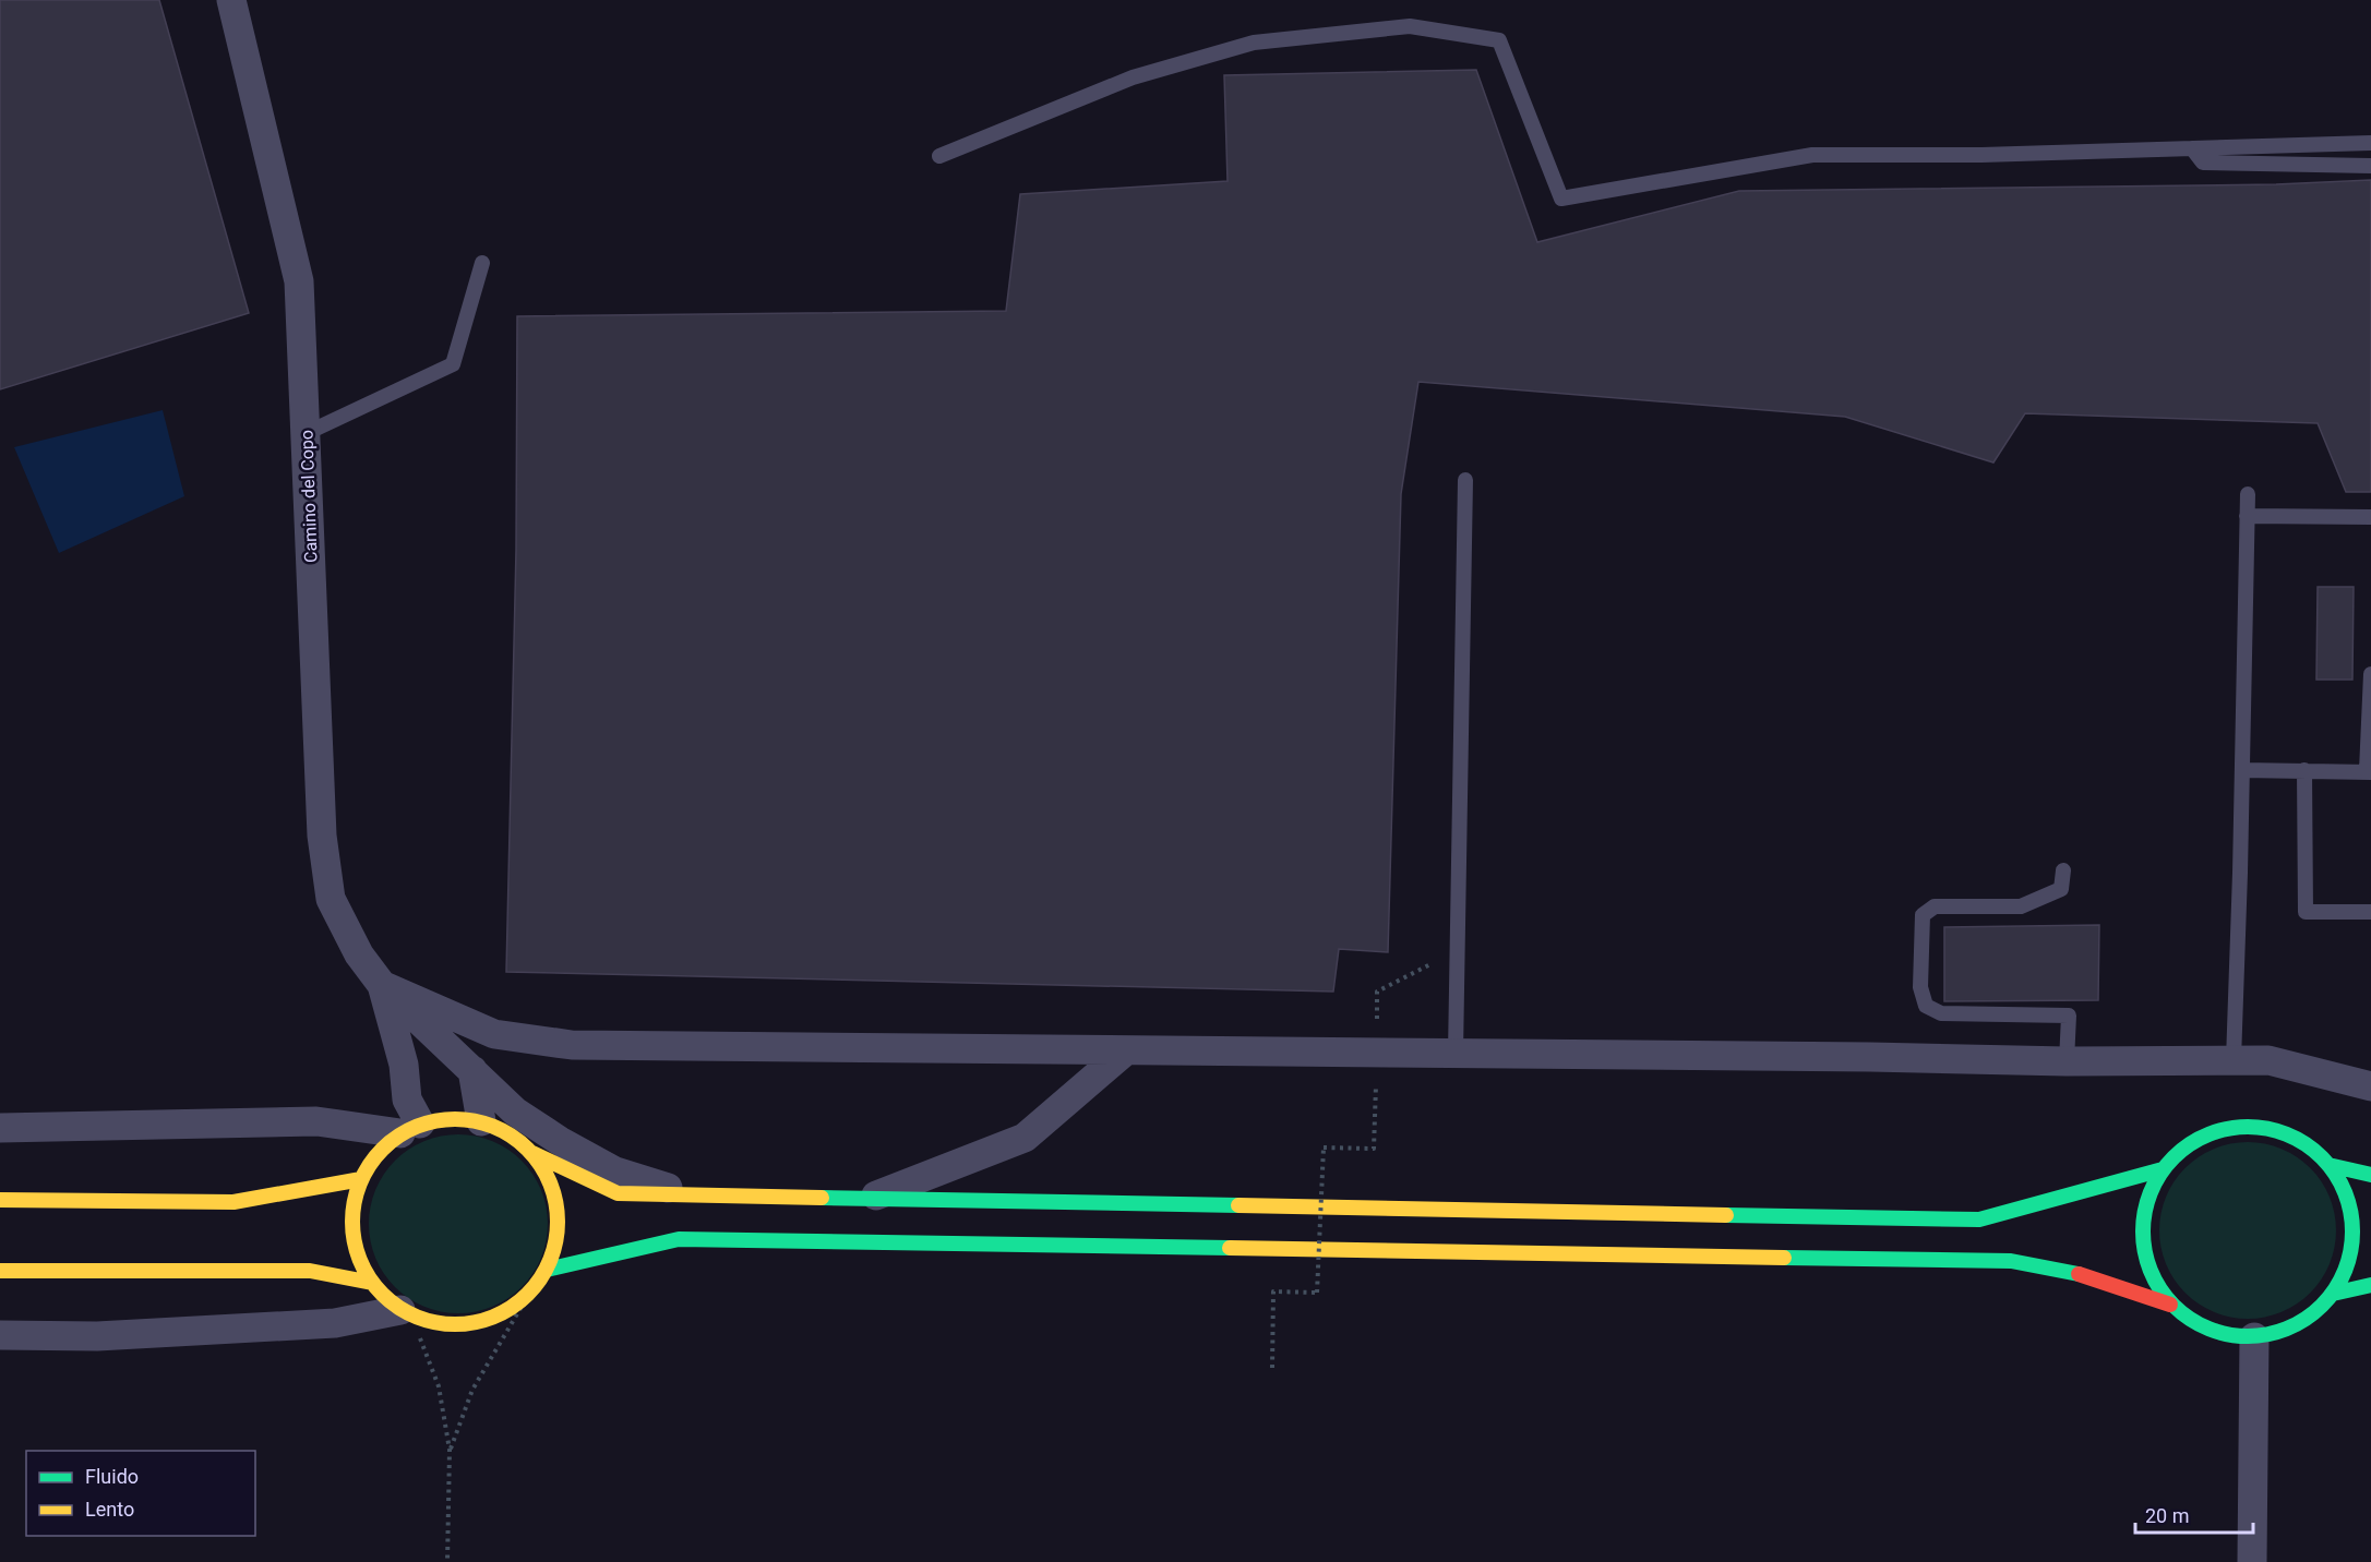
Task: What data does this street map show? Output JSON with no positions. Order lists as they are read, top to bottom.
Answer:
{
  "streets": {
    "street": ["Camino del Copo"]
  },
  "legend": ["Fluido", "Lento"],
  "scale_bar": "20 m"
}
